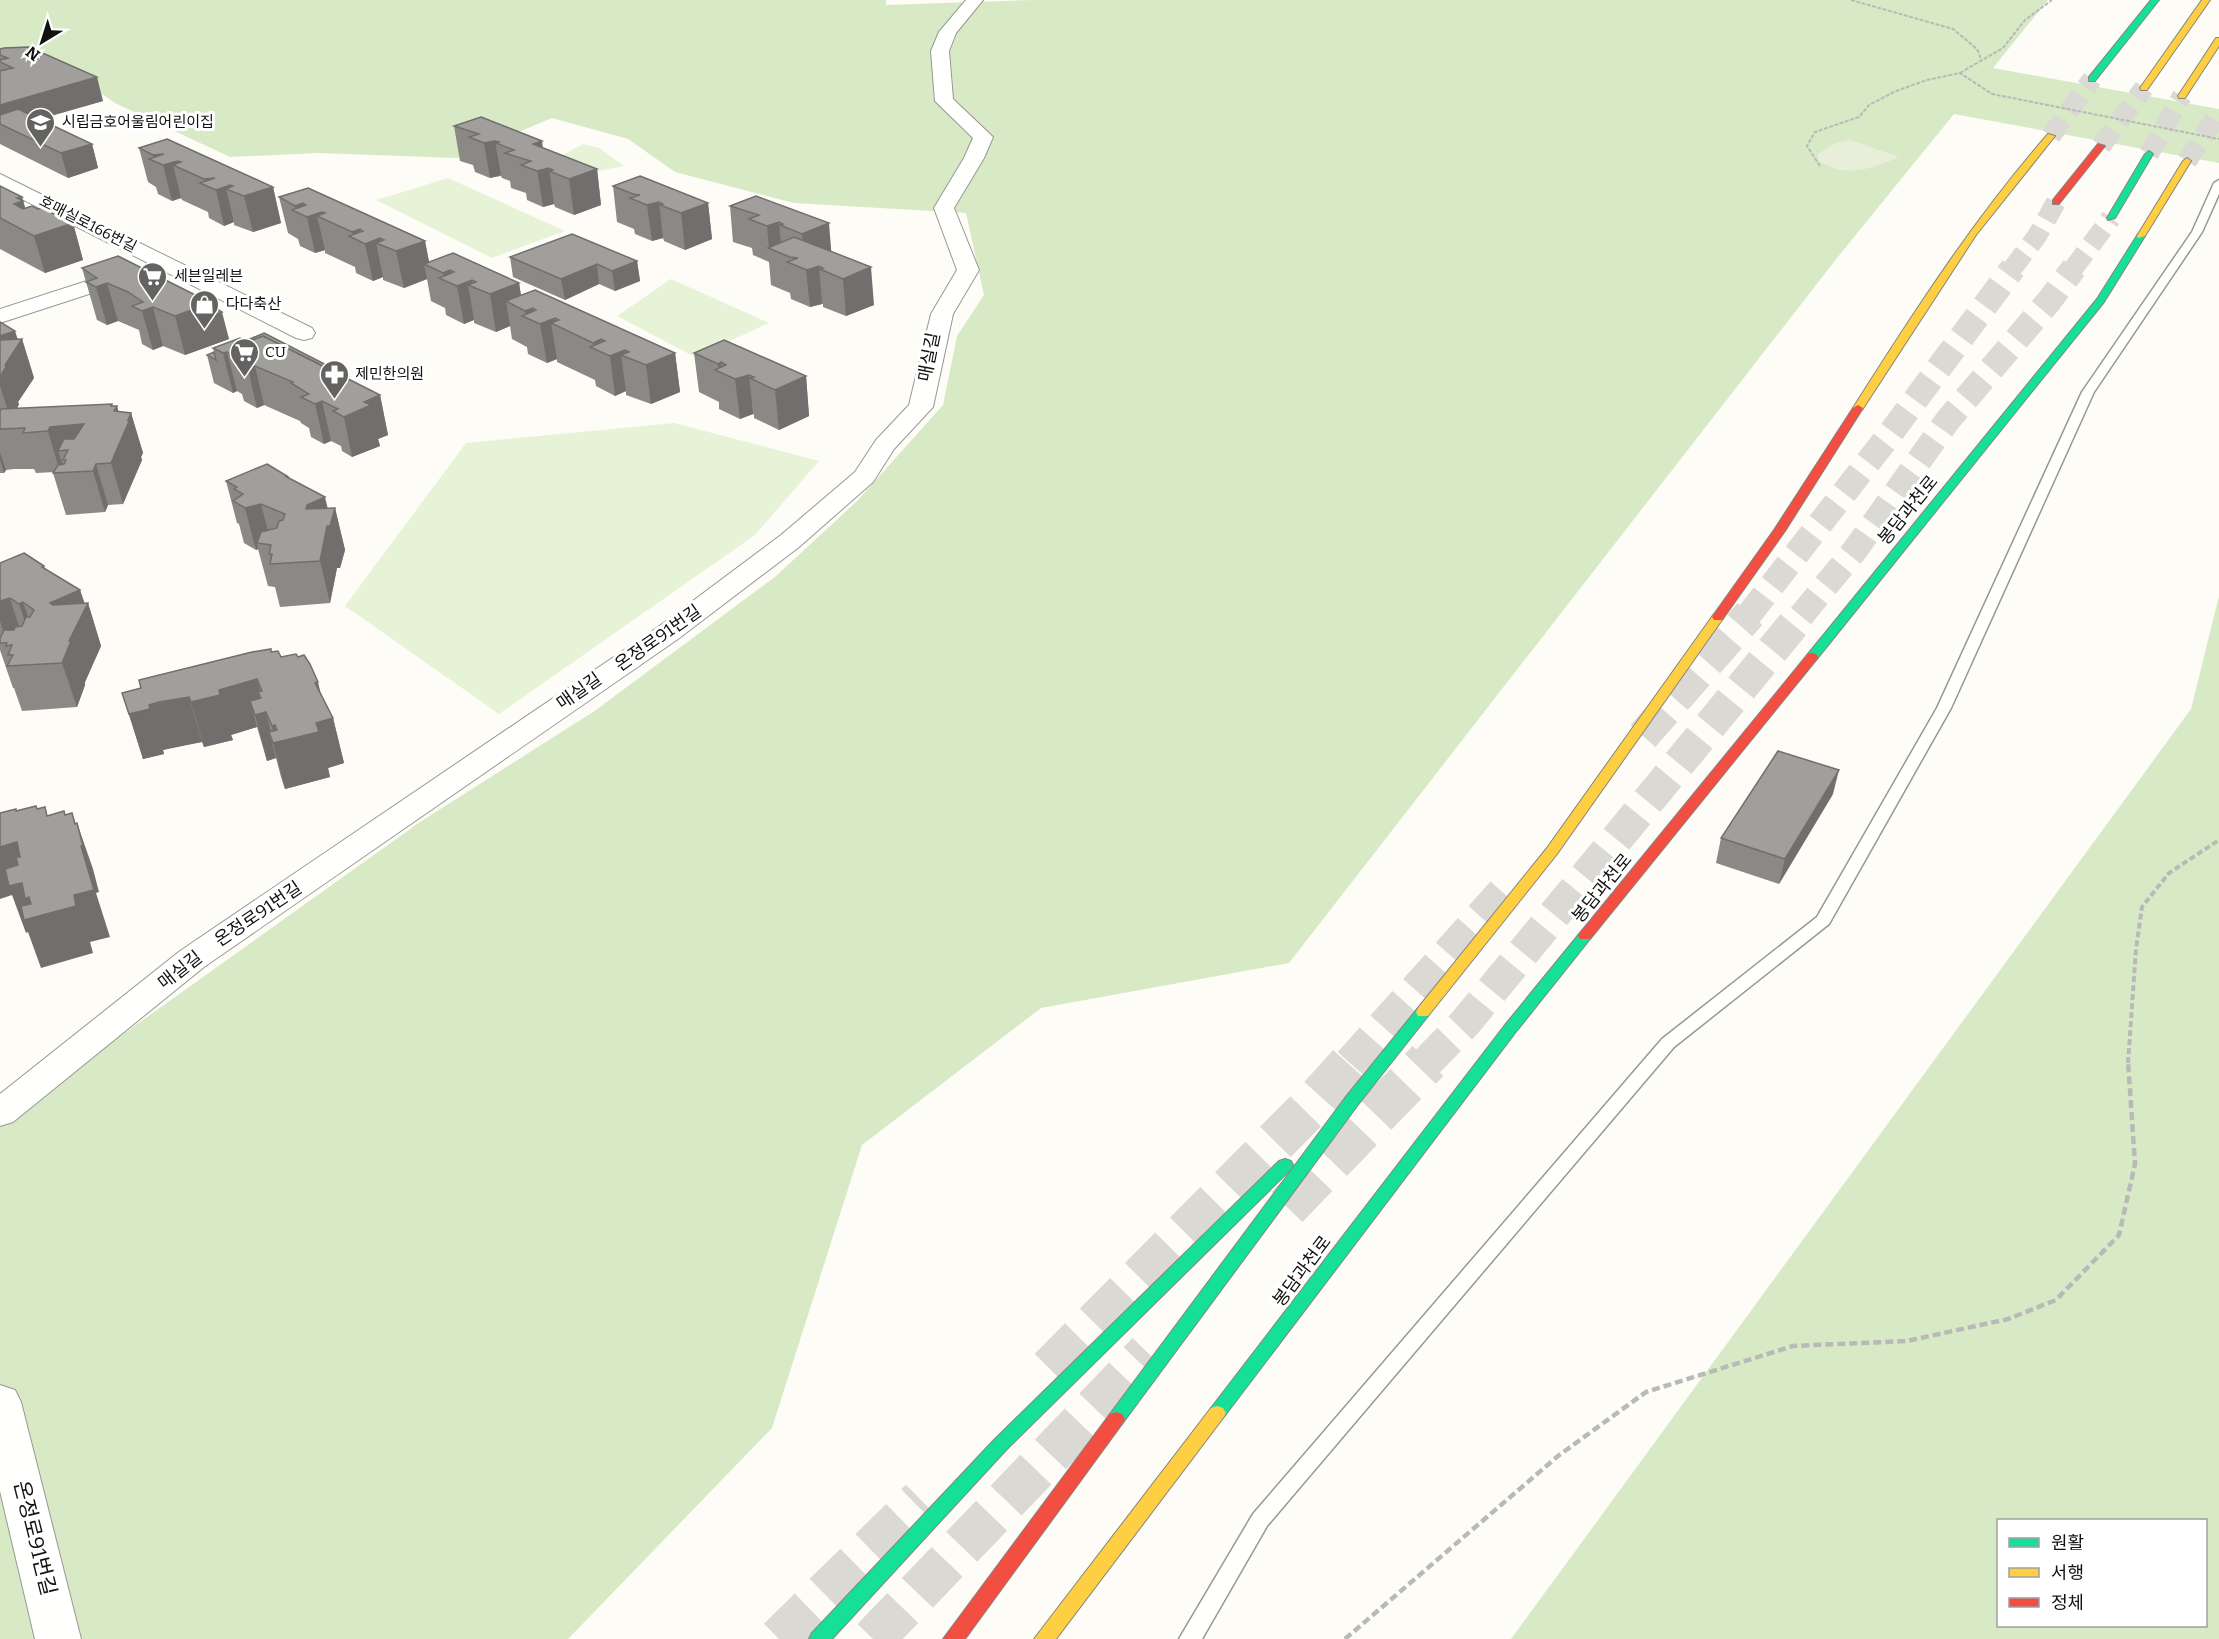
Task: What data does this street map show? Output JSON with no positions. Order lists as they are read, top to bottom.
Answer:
{
  "streets": {
    "highway": ["봉담과천로"],
    "street": ["호매실로166번길", "온정로91번길"]
  },
  "places": {
    "school or university": ["시립금호어울림어린이집"],
    "supermarket": ["세븐일레븐", "CU"],
    "shop": ["다다축산"],
    "pharmacy": ["제민한의원"]
  },
  "legend": ["원활", "서행", "정체"],
  "north": "bottom left"
}
